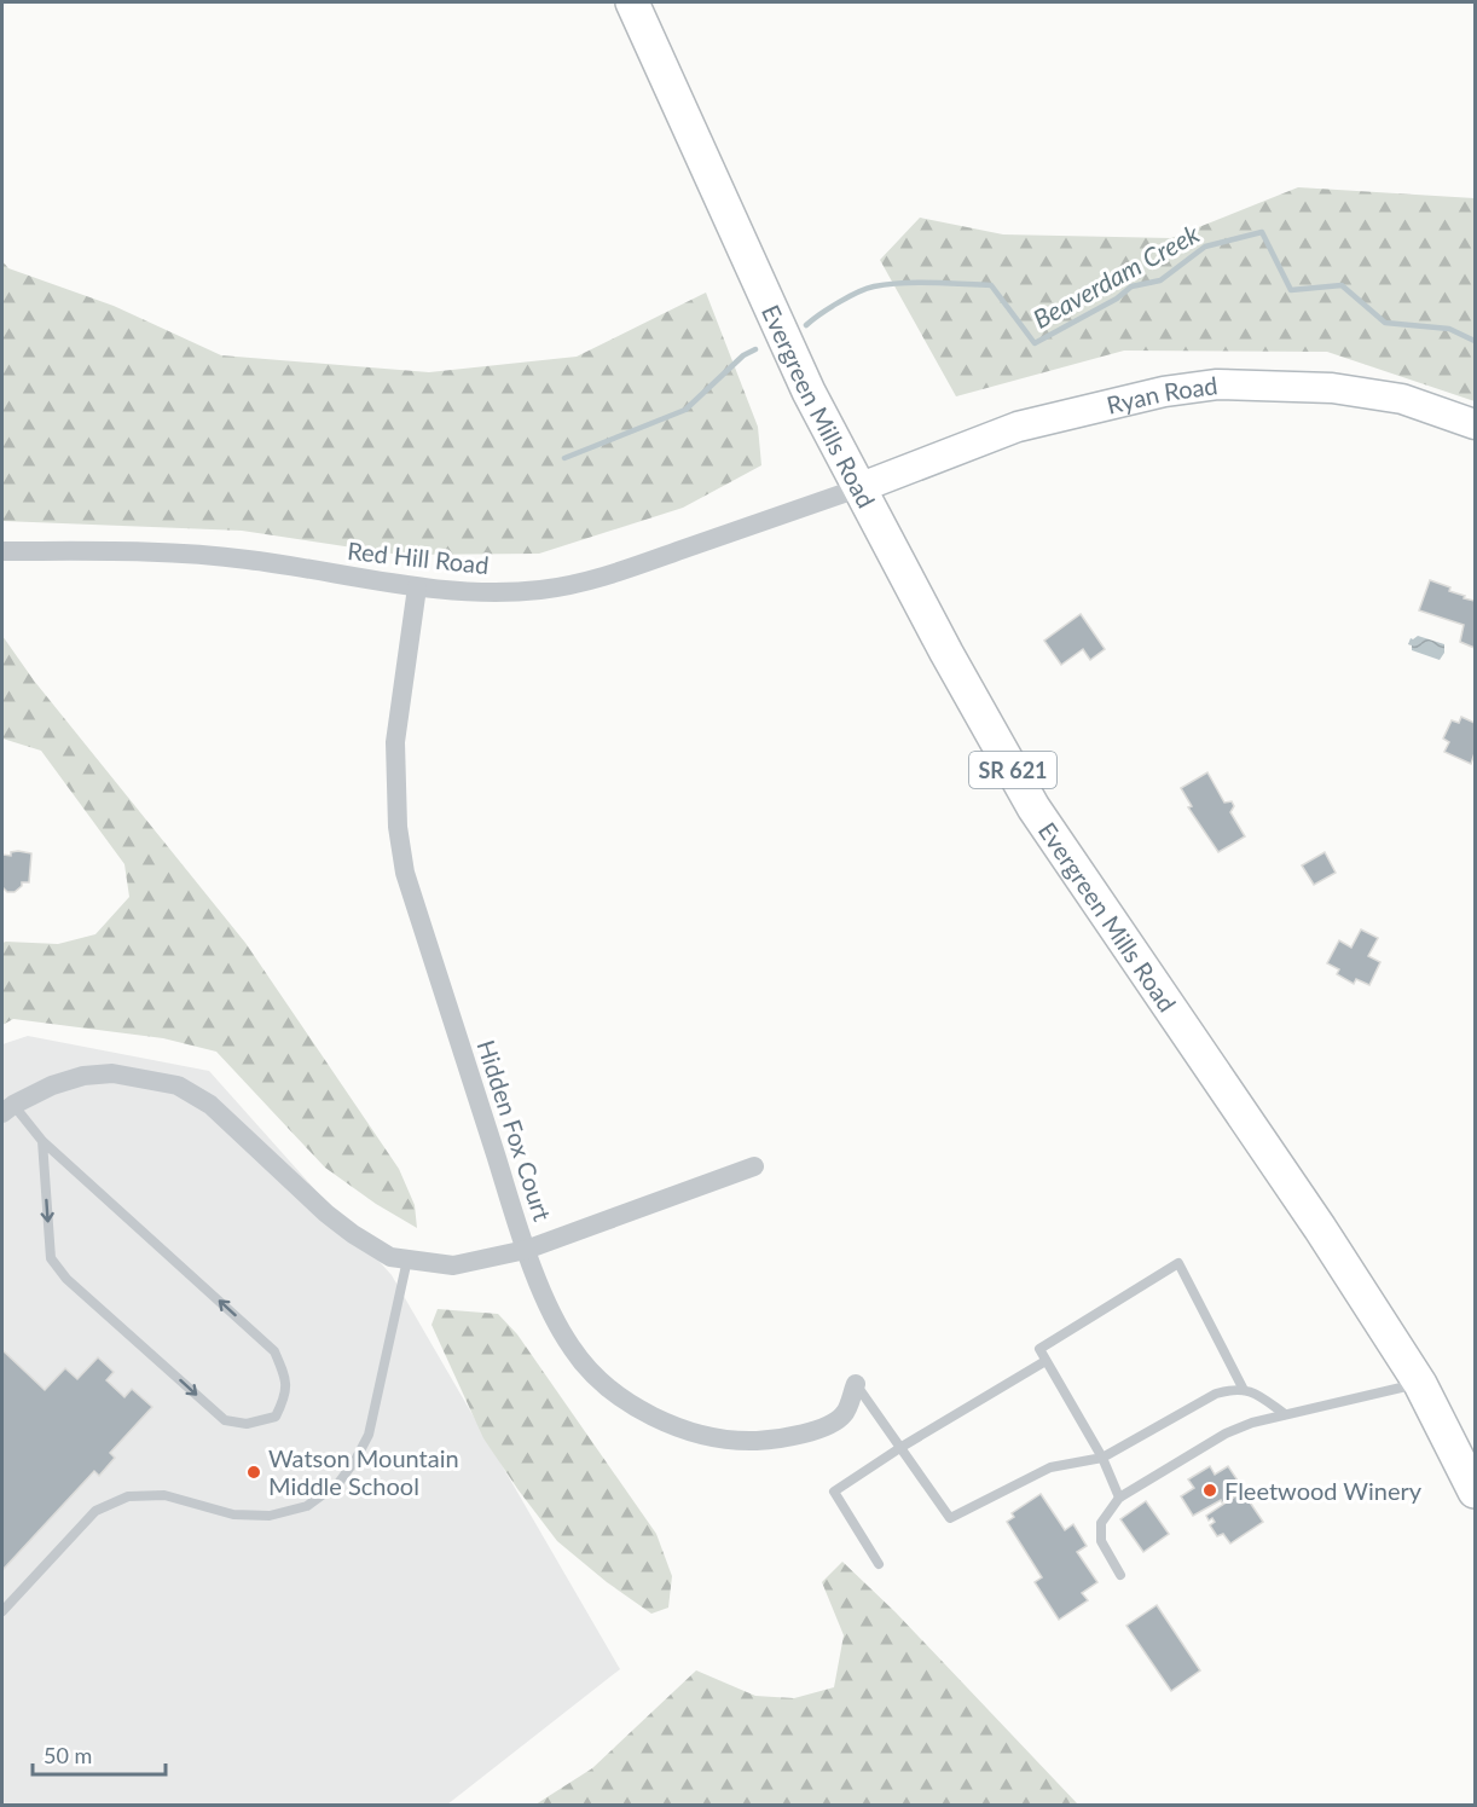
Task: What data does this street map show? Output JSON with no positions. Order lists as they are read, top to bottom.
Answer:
{
  "streets": {
    "main road": ["Ryan Road", "Evergreen Mills Road", "SR 621"],
    "street": ["Red Hill Road", "Hidden Fox Court"]
  },
  "crossings": [
    ["Ryan Road", "Evergreen Mills Road"],
    ["Ryan Road", "Red Hill Road"],
    ["Evergreen Mills Road", "Red Hill Road"],
    ["Red Hill Road", "Hidden Fox Court"]
  ],
  "water": ["Beaverdam Creek"],
  "places": ["Watson Mountain Middle School", "Fleetwood Winery"],
  "scale_bar": "50 m"
}
